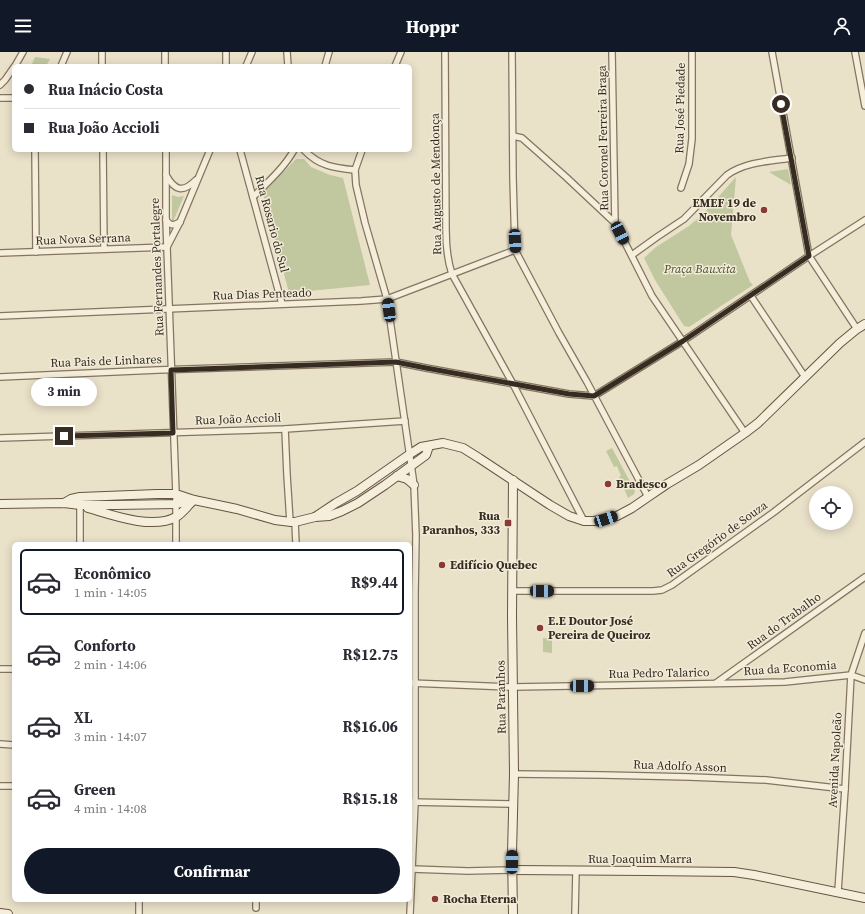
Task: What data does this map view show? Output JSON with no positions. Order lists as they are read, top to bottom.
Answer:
{
  "streets": {
    "street": [
      "Rua José Piedade",
      "Rua Coronel Ferreira Braga",
      "Rua Augusto de Mendonça",
      "Rua Rosario do Sul",
      "Rua Nova Serrana",
      "Rua Fernandes Portalegre",
      "Rua Dias Penteado",
      "Rua Pais de Linhares",
      "Rua João Accioli",
      "Rua Gregório de Souza",
      "Rua do Trabalho",
      "Rua da Economia",
      "Rua Pedro Talarico",
      "Rua Paranhos",
      "Avenida Napoleão",
      "Rua Adolfo Asson",
      "Rua Joaquim Marra"
    ]
  },
  "crossings": [
    ["Rua Augusto de Mendonça", "Rua Dias Penteado"],
    ["Rua Augusto de Mendonça", "Rua Pais de Linhares"],
    ["Rua Rosario do Sul", "Rua Dias Penteado"],
    ["Rua Nova Serrana", "Rua Fernandes Portalegre"],
    ["Rua Fernandes Portalegre", "Rua Dias Penteado"],
    ["Rua Fernandes Portalegre", "Rua Pais de Linhares"],
    ["Rua Fernandes Portalegre", "Rua João Accioli"],
    ["Rua Gregório de Souza", "Rua Paranhos"],
    ["Rua do Trabalho", "Rua da Economia"],
    ["Rua do Trabalho", "Rua Pedro Talarico"],
    ["Rua da Economia", "Rua Pedro Talarico"],
    ["Rua da Economia", "Avenida Napoleão"],
    ["Rua Pedro Talarico", "Rua Paranhos"],
    ["Rua Paranhos", "Rua Adolfo Asson"],
    ["Rua Paranhos", "Rua Joaquim Marra"],
    ["Avenida Napoleão", "Rua Adolfo Asson"],
    ["Avenida Napoleão", "Rua Joaquim Marra"]
  ],
  "parks": ["Praça Bauxita"],
  "places": {
    "other": [
      "EMEF 19 de Novembro",
      "Bradesco",
      "Edifício Quebec",
      "E.E Doutor José Pereira de Queiroz",
      "Rocha Eterna"
    ],
    "transit": ["Rua Paranhos, 333"]
  },
  "page": {
    "header": "Hoppr",
    "banner": ["Rua Inácio Costa", "Rua João Accioli"],
    "bubble": "3 min",
    "list": [
      {
        "name": "Econômico",
        "note": "1 min · 14:05",
        "value": "R$9.44"
      },
      {
        "name": "Conforto",
        "note": "2 min · 14:06",
        "value": "R$12.75"
      },
      {
        "name": "XL",
        "note": "3 min · 14:07",
        "value": "R$16.06"
      },
      {
        "name": "Green",
        "note": "4 min · 14:08",
        "value": "R$15.18"
      }
    ],
    "buttons": "Confirmar"
  }
}
